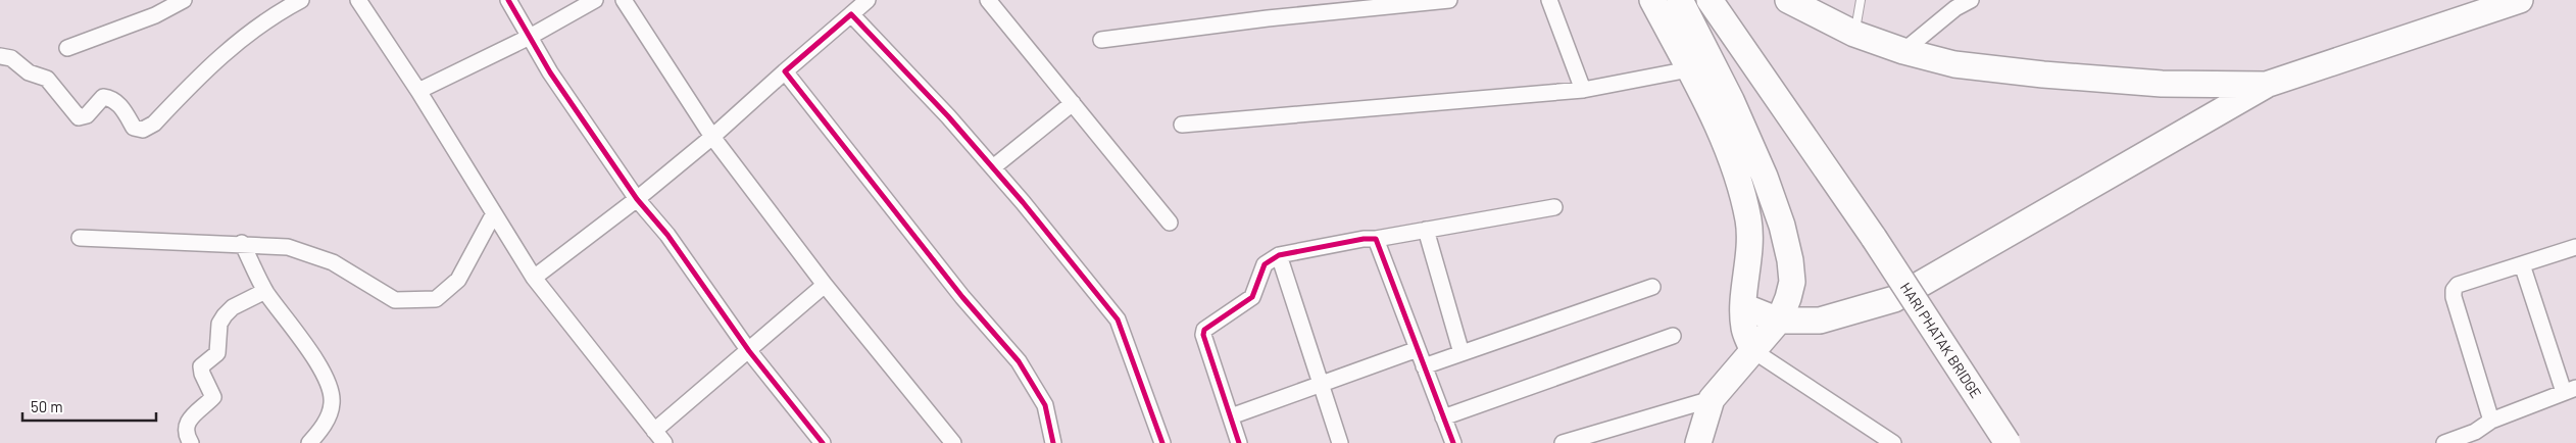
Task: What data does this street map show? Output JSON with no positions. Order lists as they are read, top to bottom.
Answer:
{
  "streets": {
    "main road": ["HARI PHATAK BRIDGE"]
  },
  "scale_bar": "50 m"
}
